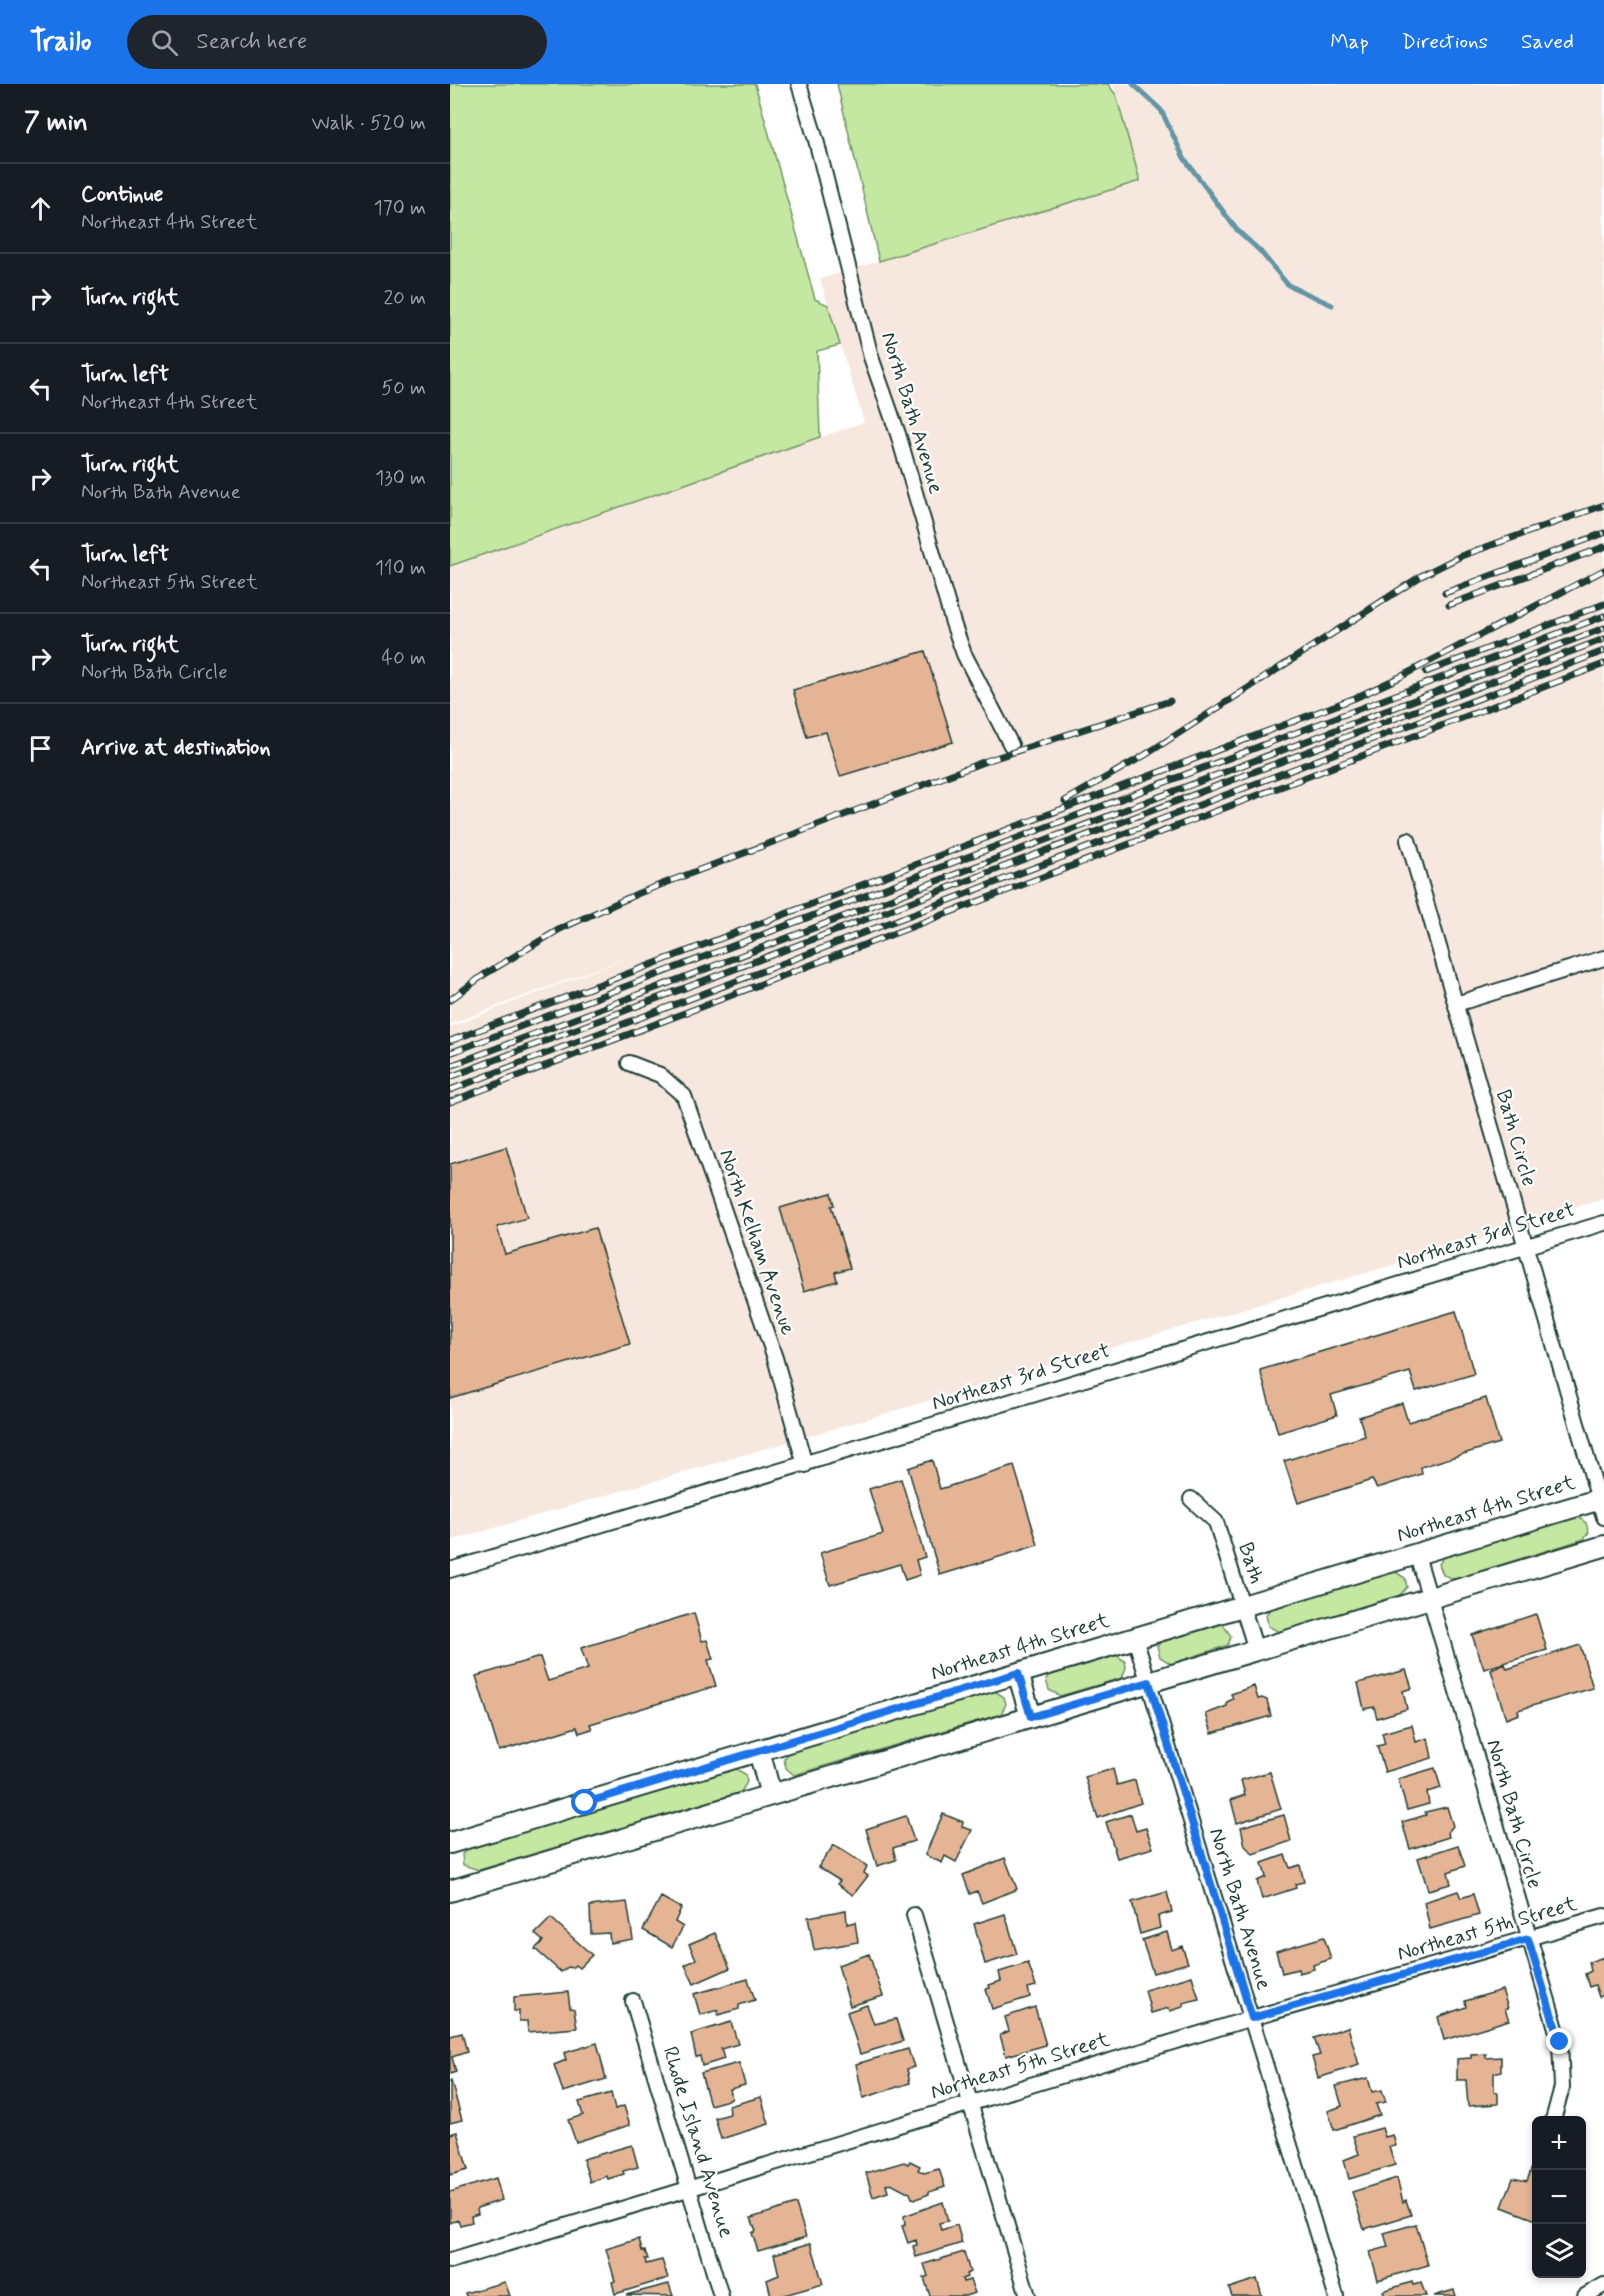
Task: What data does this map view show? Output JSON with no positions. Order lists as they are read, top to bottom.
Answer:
{
  "streets": {
    "main road": ["Northeast 4th Street"],
    "street": [
      "North Bath Avenue",
      "Bath Circle",
      "Northeast 3rd Street",
      "North Kelham Avenue",
      "Bath",
      "North Bath Circle",
      "Northeast 5th Street",
      "Rhode Island Avenue"
    ]
  },
  "crossings": [
    ["North Bath Avenue", "Northeast 4th Street"],
    ["North Bath Avenue", "Northeast 5th Street"],
    ["Bath Circle", "Northeast 3rd Street"],
    ["Bath Circle", "Northeast 4th Street"],
    ["Northeast 3rd Street", "North Kelham Avenue"],
    ["Northeast 4th Street", "Bath"],
    ["Northeast 4th Street", "North Bath Circle"],
    ["North Bath Circle", "Northeast 5th Street"],
    ["Northeast 5th Street", "Rhode Island Avenue"]
  ],
  "page": {
    "header": "Trailo",
    "search": "Search here",
    "nav": ["Map", "Directions", "Saved"],
    "heading": ["7 min", "Walk · 520 m"],
    "list": [
      ["Continue", "Northeast 4th Street", "170 m"],
      ["Turn right", "20 m"],
      ["Turn left", "Northeast 4th Street", "50 m"],
      ["Turn right", "North Bath Avenue", "130 m"],
      ["Turn left", "Northeast 5th Street", "110 m"],
      ["Turn right", "North Bath Circle", "40 m"],
      "Arrive at destination"
    ],
    "map_buttons": ["+", "−"]
  }
}
